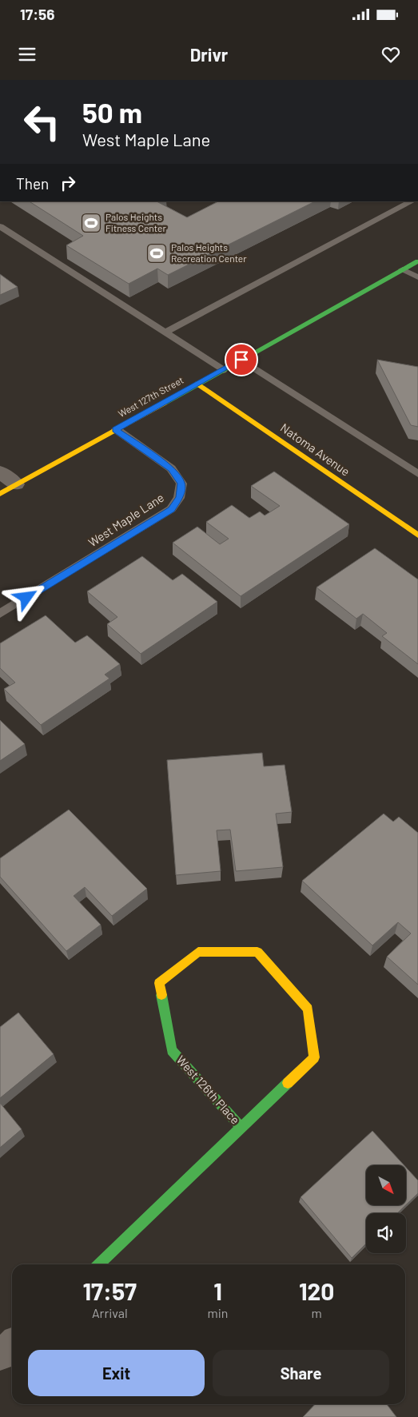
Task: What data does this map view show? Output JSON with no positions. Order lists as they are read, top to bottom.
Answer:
{
  "streets": {
    "street": ["West 127th Street", "Natoma Avenue", "West 126th Place"],
    "lane": ["West Maple Lane"]
  },
  "crossings": [
    ["West 127th Street", "Natoma Avenue"],
    ["West 127th Street", "West Maple Lane"]
  ],
  "places": {
    "sports": ["Palos Heights Fitness Center", "Palos Heights Recreation Center"]
  },
  "north": "bottom right",
  "page": {
    "status": "17:56",
    "header": "Drivr",
    "turn": ["50 m", "West Maple Lane"],
    "then": "Then",
    "eta": [
      "17:57",
      "Arrival",
      "1",
      "min",
      "120",
      "m"
    ],
    "buttons": ["Exit", "Share"]
  }
}
